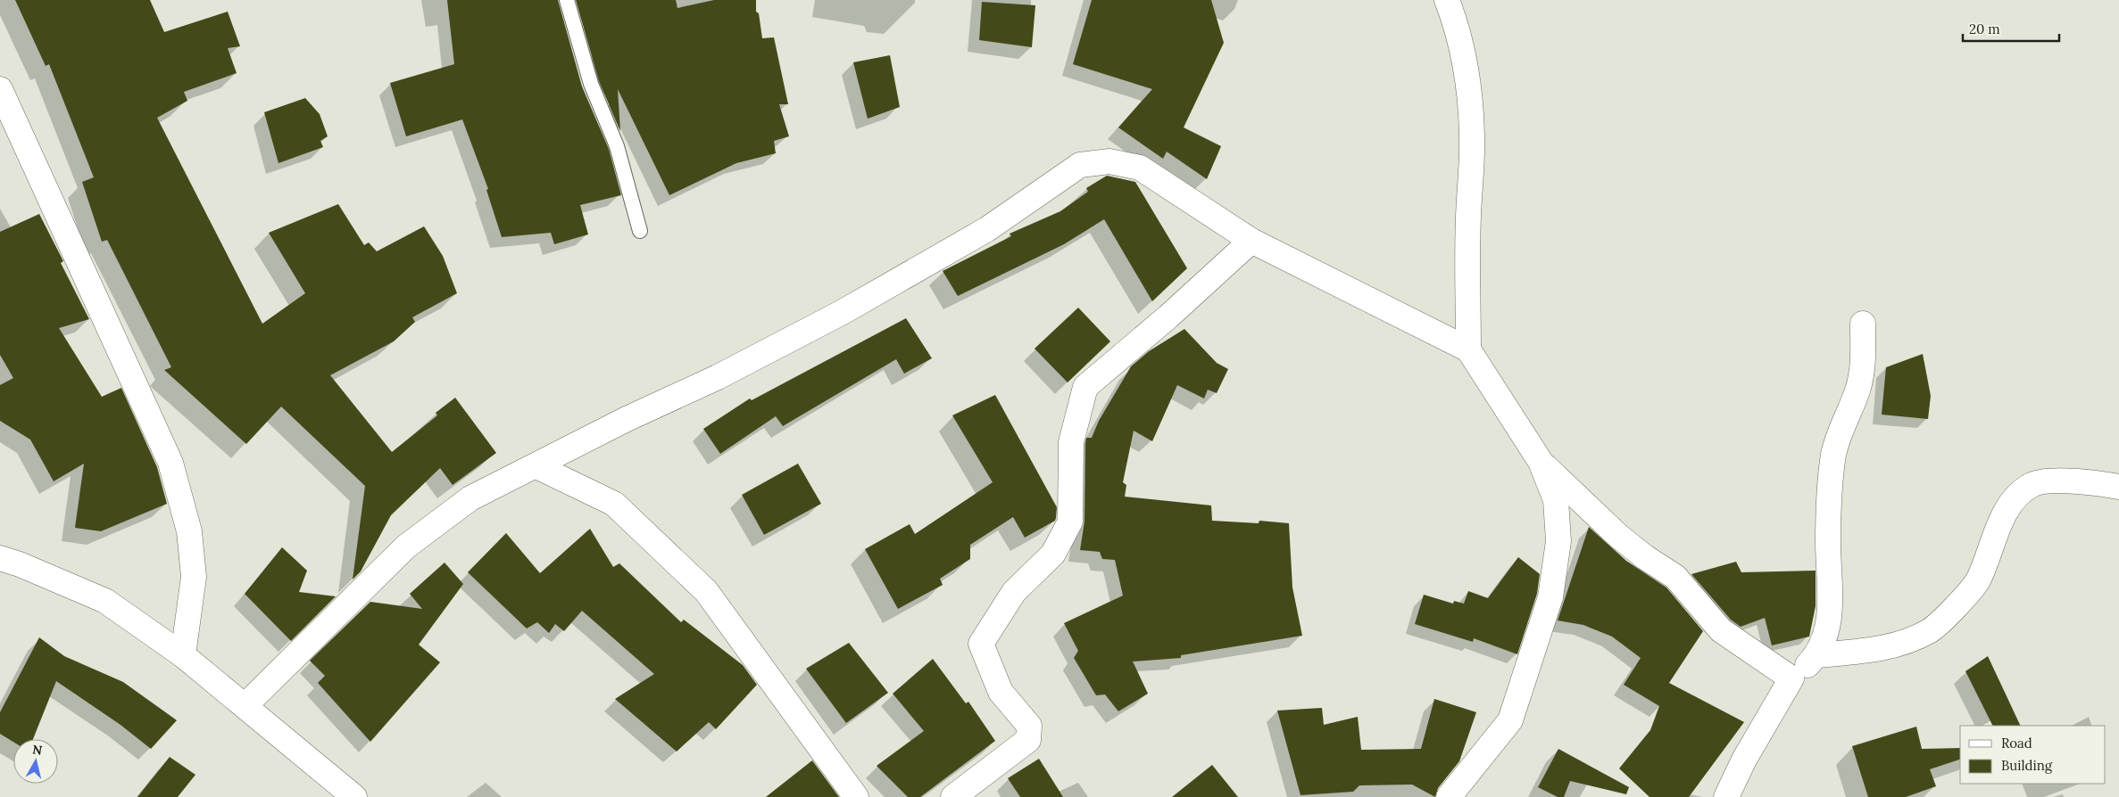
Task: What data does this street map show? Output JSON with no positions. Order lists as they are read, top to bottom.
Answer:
{
  "legend": ["Road", "Building"],
  "scale_bar": "20 m",
  "north": "top"
}
